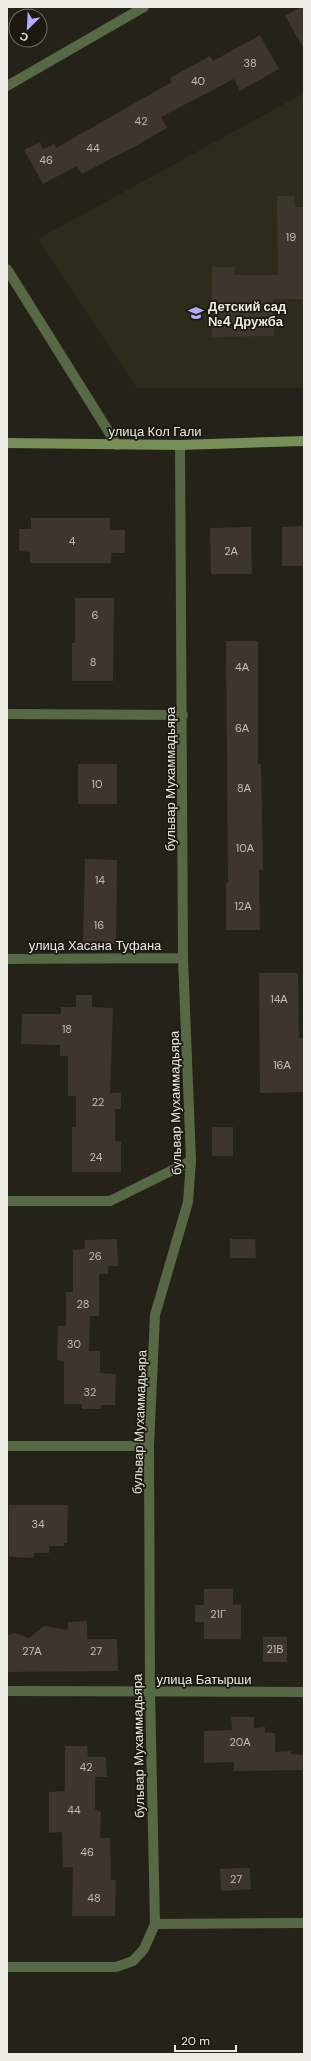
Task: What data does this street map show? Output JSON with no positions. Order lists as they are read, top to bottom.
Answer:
{
  "streets": {
    "street": [
      "улица Кол Гали",
      "бульвар Мухаммадьяра",
      "улица Хасана Туфана",
      "улица Батырши"
    ]
  },
  "crossings": [
    ["улица Кол Гали", "бульвар Мухаммадьяра"],
    ["бульвар Мухаммадьяра", "улица Хасана Туфана"],
    ["бульвар Мухаммадьяра", "улица Батырши"]
  ],
  "places": {
    "school or university": ["Детский сад №4 Дружба"]
  },
  "house_numbers": [
    "38",
    "40",
    "42",
    "44",
    "46",
    "19",
    "4",
    "2А",
    "6",
    "8",
    "4А",
    "6А",
    "10",
    "8А",
    "10А",
    "14",
    "12А",
    "16",
    "14А",
    "18",
    "16А",
    "22",
    "24",
    "26",
    "28",
    "30",
    "32",
    "34",
    "21Г",
    "21В",
    "27А",
    "27",
    "20А",
    "42",
    "44",
    "46",
    "27",
    "48"
  ],
  "scale_bar": "20 m",
  "north": "bottom left"
}
